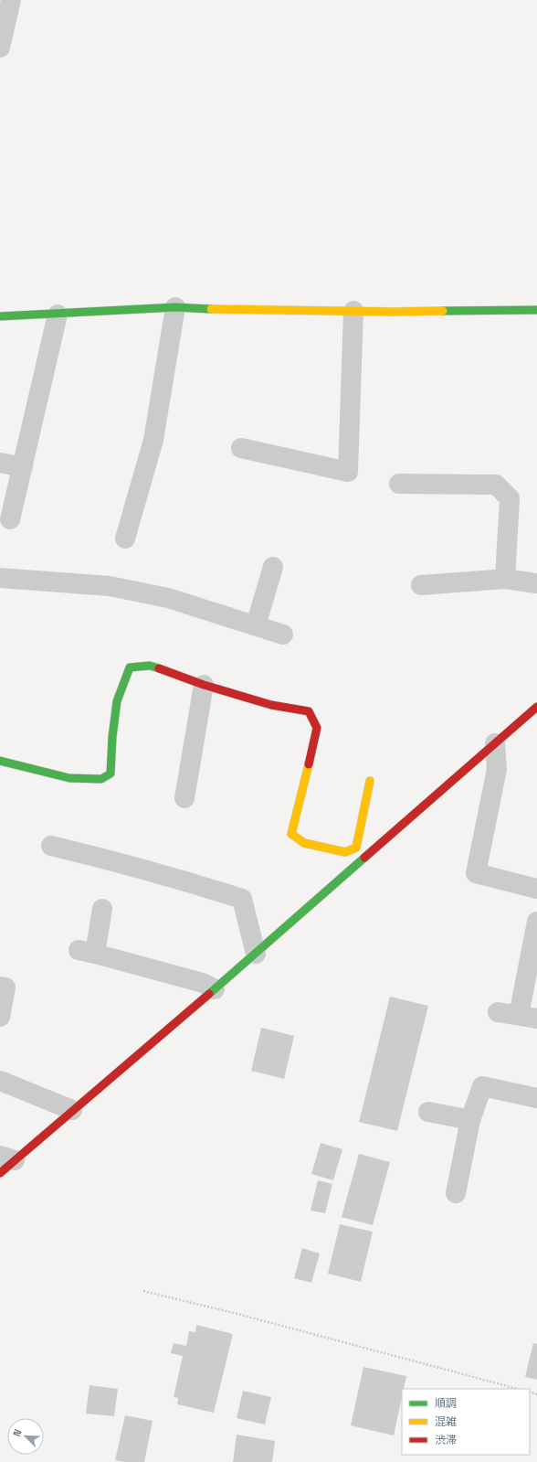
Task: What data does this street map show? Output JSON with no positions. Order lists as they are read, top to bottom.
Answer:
{
  "legend": ["順調", "混雑", "渋滞"],
  "north": "top left"
}
